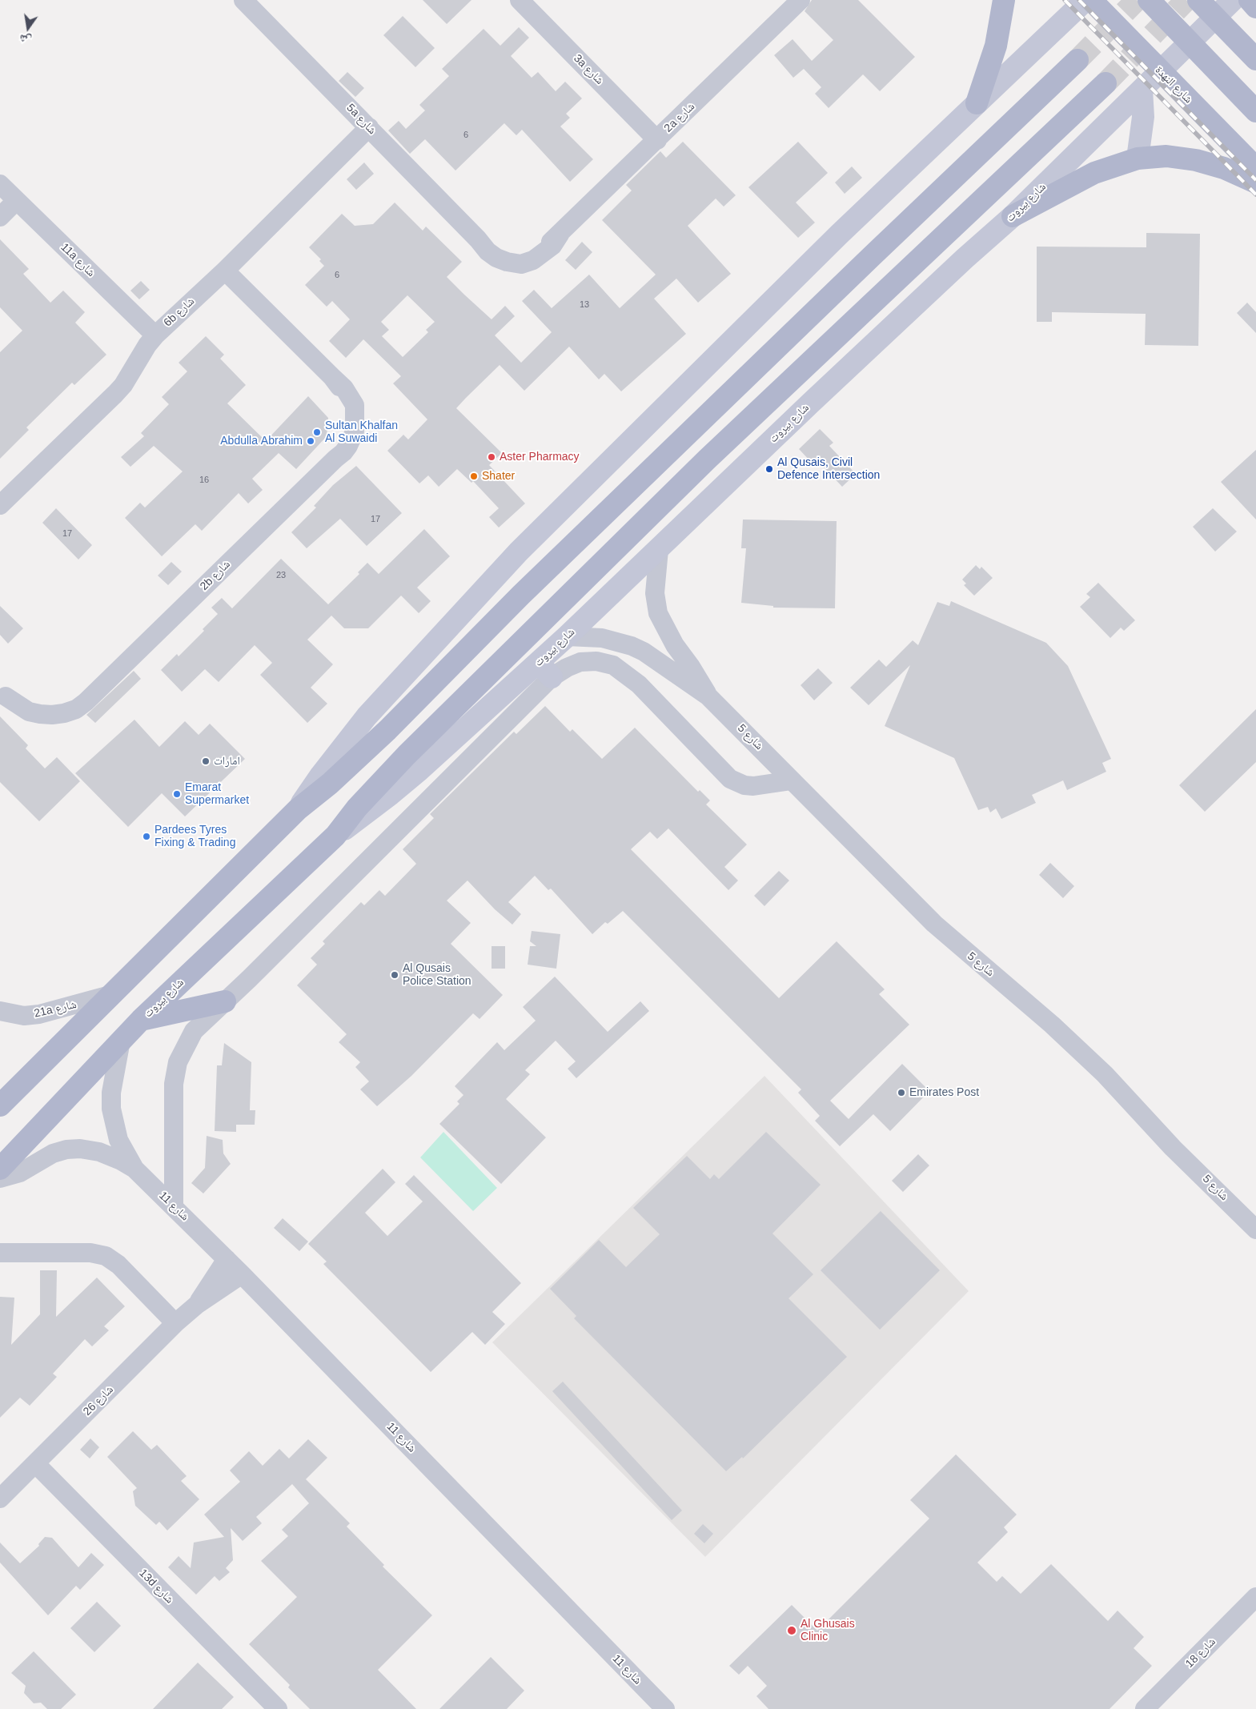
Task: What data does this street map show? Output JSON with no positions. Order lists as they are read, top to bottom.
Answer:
{
  "streets": {
    "main road": ["شارع النهدة", "شارع بيروت"],
    "street": [
      "3a شارع",
      "2a شارع",
      "5a شارع",
      "11a شارع",
      "6b شارع",
      "2b شارع",
      "شارع 5",
      "21a شارع",
      "شارع 11",
      "شارع 26",
      "13d شارع",
      "شارع 18"
    ]
  },
  "crossings": [
    ["3a شارع", "2a شارع"],
    ["شارع النهدة", "شارع بيروت"],
    ["2a شارع", "5a شارع"],
    ["5a شارع", "6b شارع"],
    ["شارع بيروت", "شارع 5"],
    ["شارع بيروت", "شارع 11"],
    ["11a شارع", "6b شارع"],
    ["6b شارع", "2b شارع"],
    ["شارع 11", "شارع 26"],
    ["شارع 26", "13d شارع"]
  ],
  "places": [
    "Sultan Khalfan Al Suwaidi",
    "Abdulla Abrahim",
    "Aster Pharmacy",
    "Al Qusais, Civil Defence Intersection",
    "Shater",
    "امارات",
    "Emarat Supermarket",
    "Pardees Tyres Fixing & Trading",
    "Al Qusais Police Station",
    "Emirates Post",
    "Al Ghusais Clinic"
  ],
  "house_numbers": [
    "6",
    "6",
    "13",
    "16",
    "17",
    "17",
    "23"
  ],
  "north": "bottom"
}
